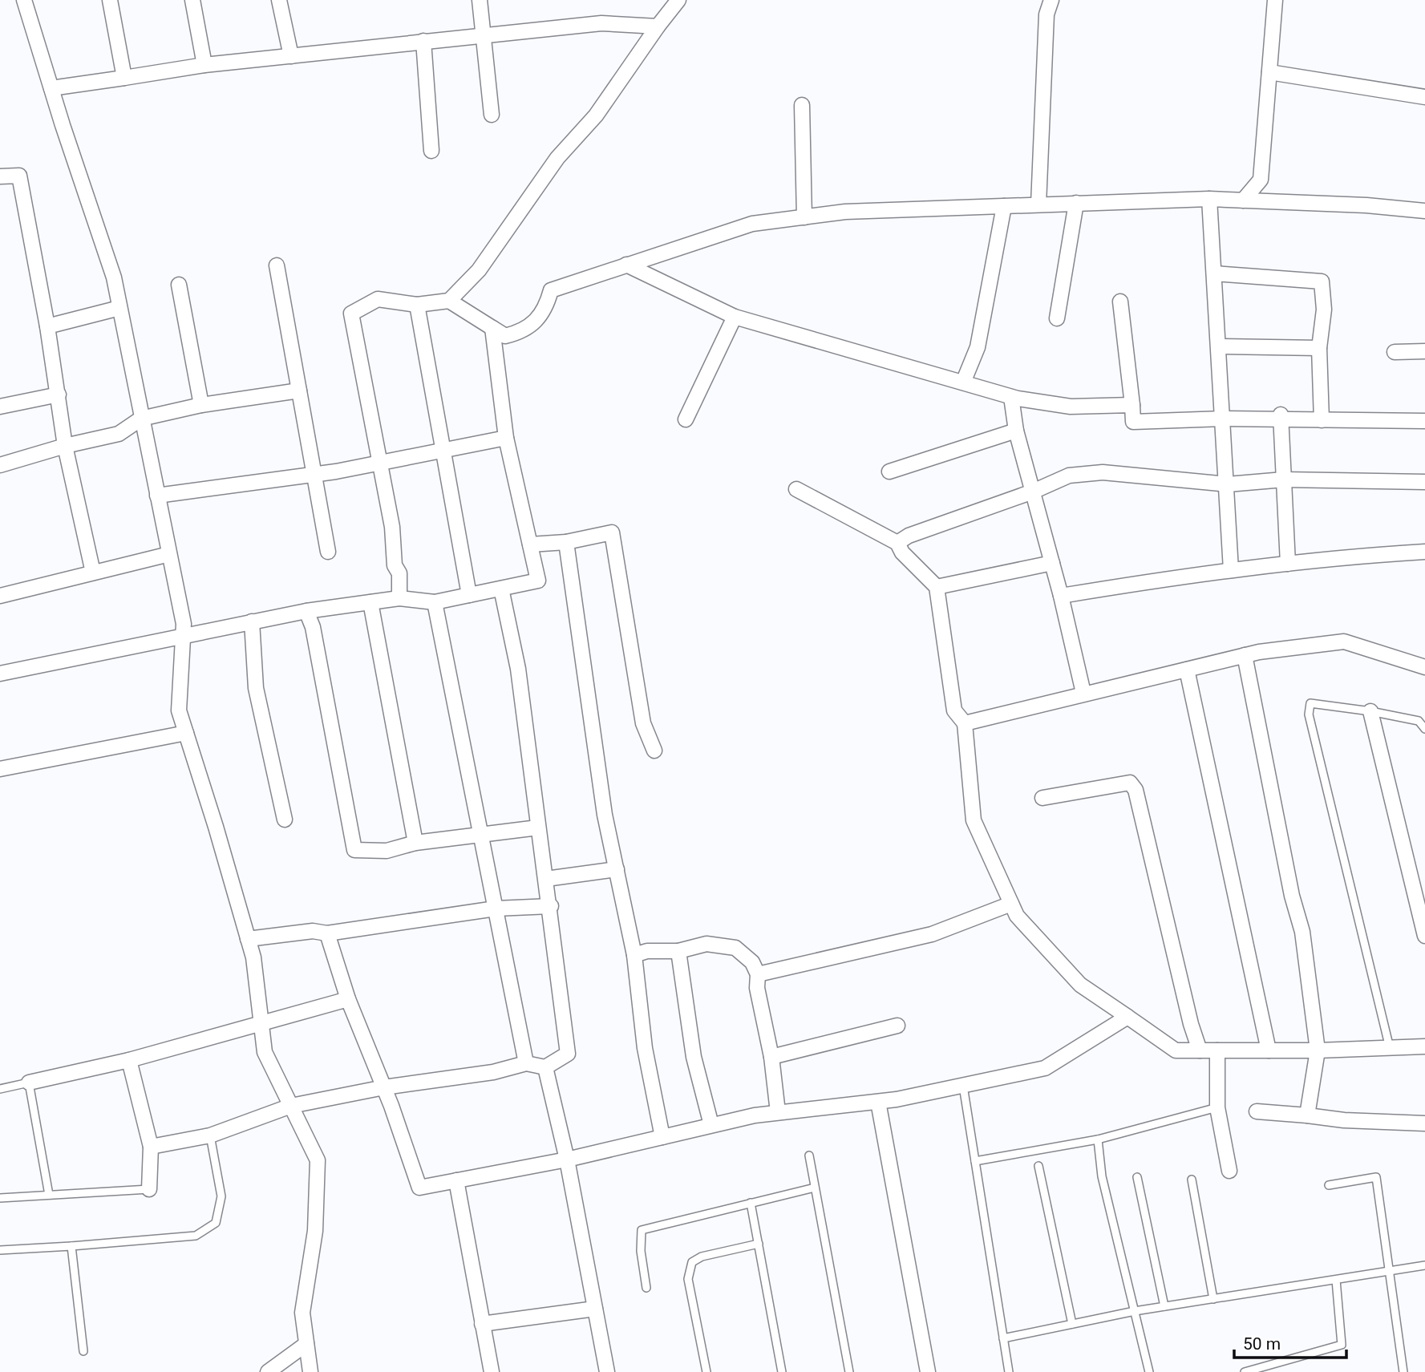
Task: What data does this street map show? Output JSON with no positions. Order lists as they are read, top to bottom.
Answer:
{
  "scale_bar": "50 m"
}
